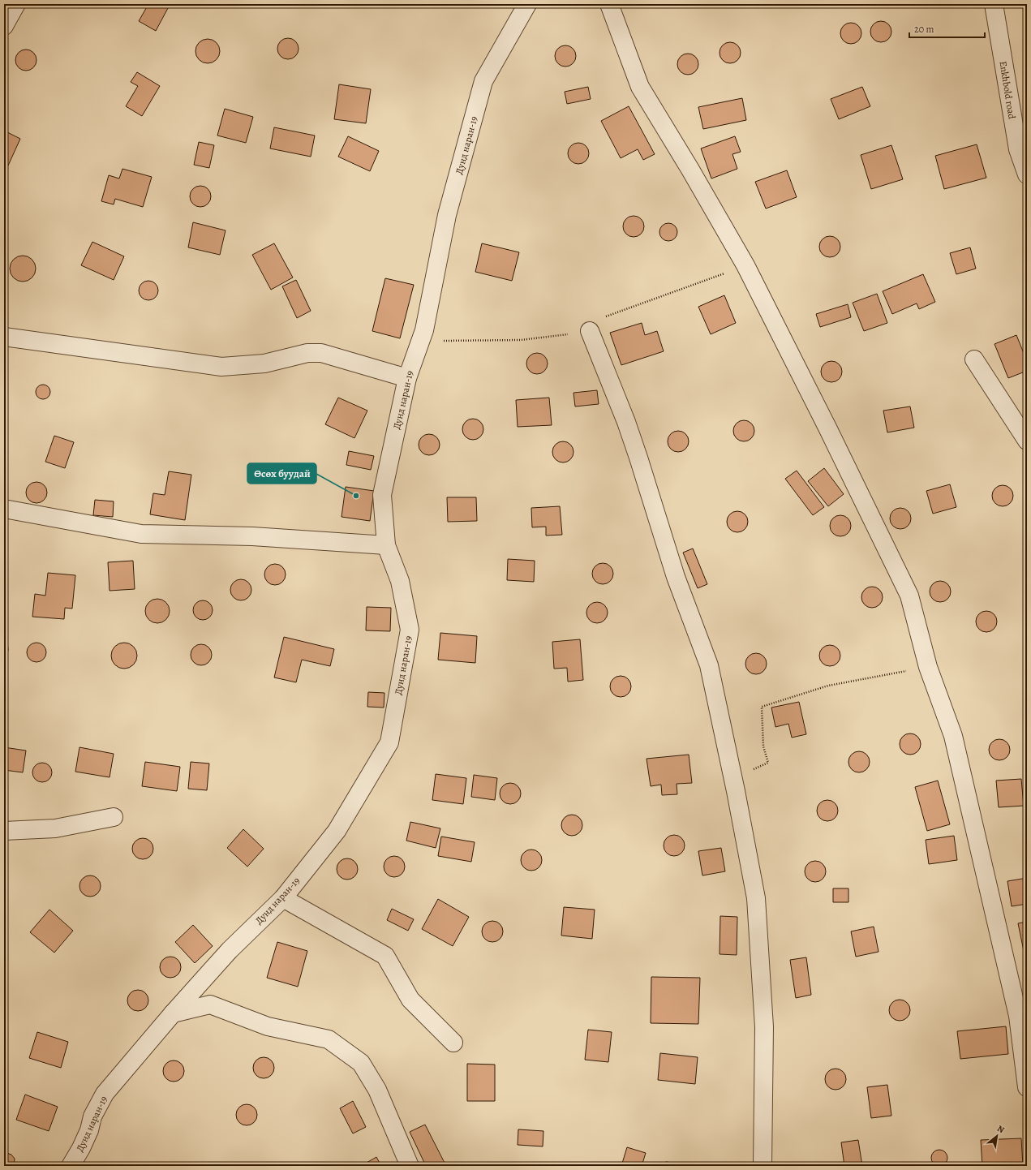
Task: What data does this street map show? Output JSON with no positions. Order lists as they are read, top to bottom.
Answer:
{
  "streets": {
    "street": ["Enkhbold road", "Дунд наран-19"]
  },
  "places": ["Өсөх буудай"],
  "scale_bar": "20 m",
  "north": "top right"
}
